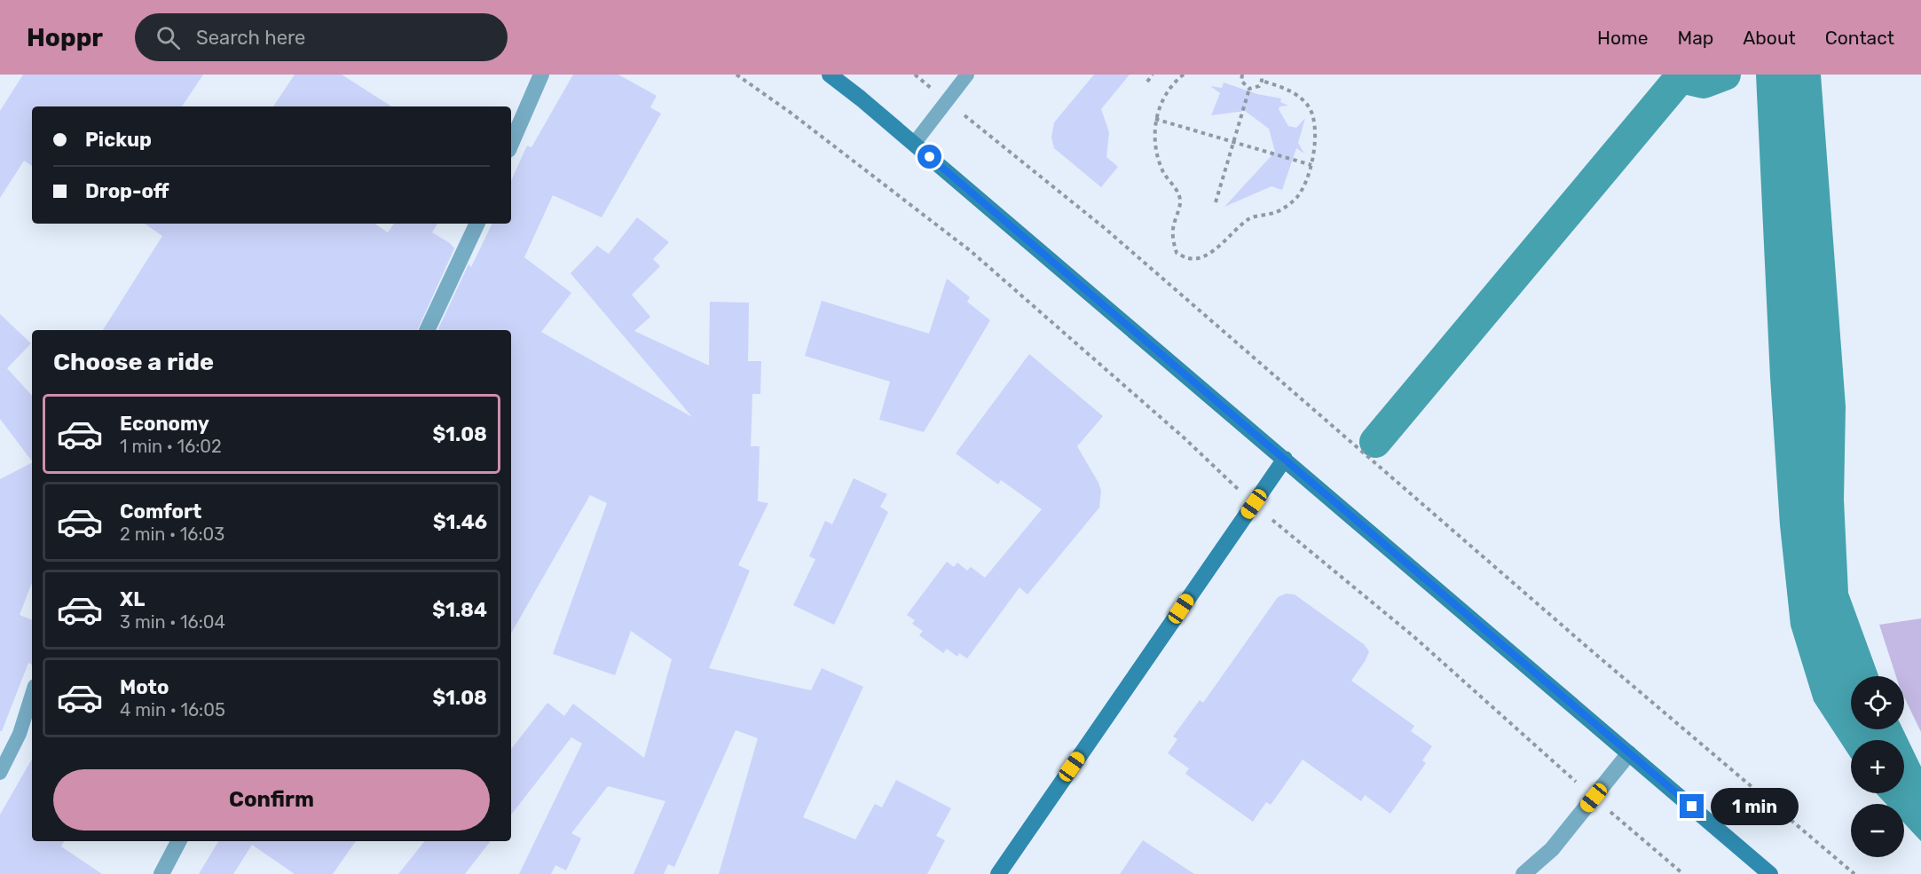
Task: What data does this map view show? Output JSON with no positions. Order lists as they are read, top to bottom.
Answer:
{
  "page": {
    "header": "Hoppr",
    "search": "Search here",
    "nav": [
      "Home",
      "Map",
      "About",
      "Contact"
    ],
    "banner": ["Pickup", "Drop-off"],
    "heading": "Choose a ride",
    "list": [
      {
        "name": "Economy",
        "note": "1 min · 16:02",
        "value": "$1.08"
      },
      {
        "name": "Comfort",
        "note": "2 min · 16:03",
        "value": "$1.46"
      },
      {
        "name": "XL",
        "note": "3 min · 16:04",
        "value": "$1.84"
      },
      {
        "name": "Moto",
        "note": "4 min · 16:05",
        "value": "$1.08"
      }
    ],
    "map_buttons": ["+", "−"],
    "buttons": "Confirm",
    "bubble": "1 min"
  }
}
